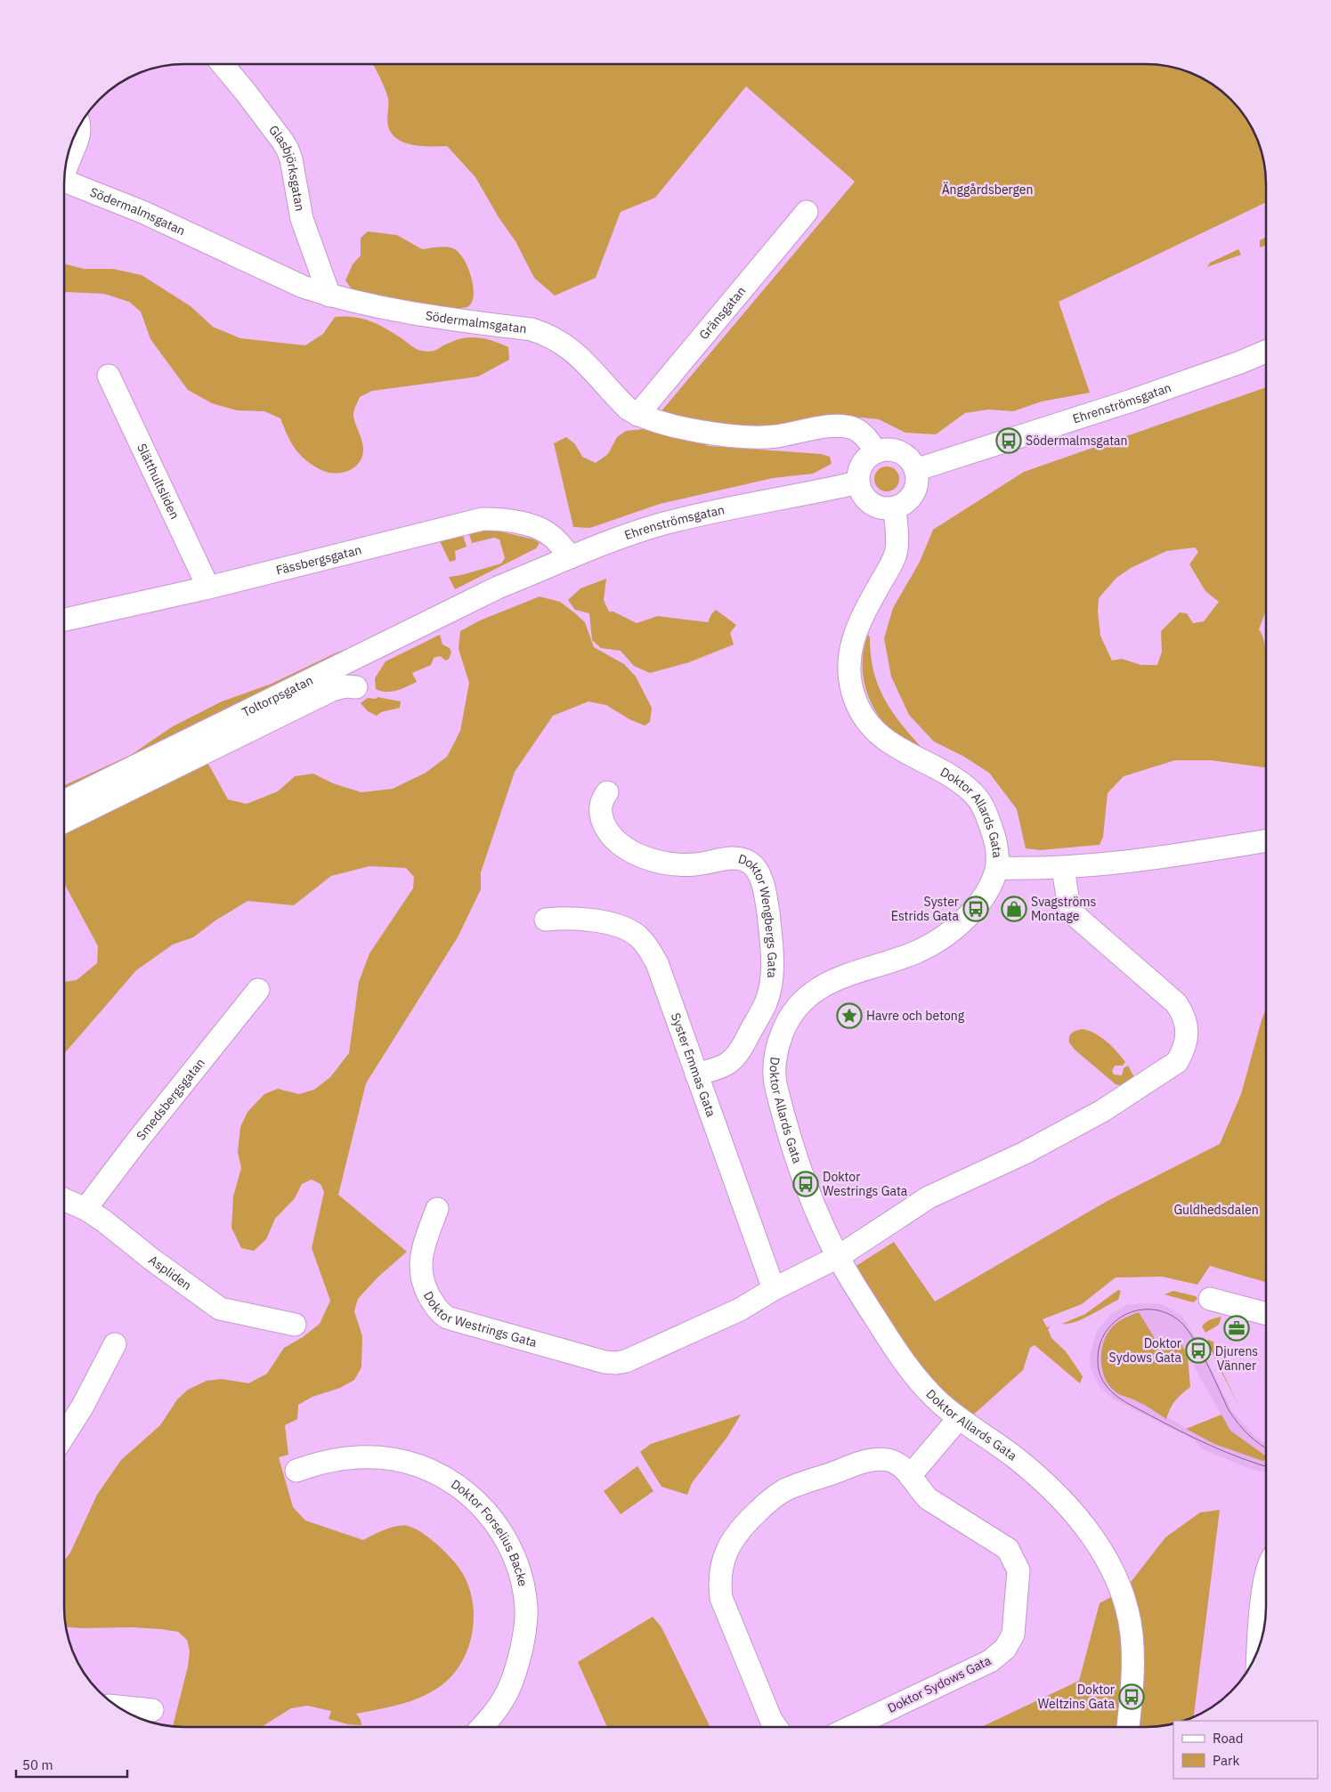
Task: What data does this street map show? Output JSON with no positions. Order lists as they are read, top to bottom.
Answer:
{
  "streets": {
    "street": [
      "Glasbjörksgatan",
      "Södermalmsgatan",
      "Gränsgatan",
      "Ehrenströmsgatan",
      "Slätthultsliden",
      "Fässbergsgatan",
      "Toltorpsgatan",
      "Doktor Allards Gata",
      "Doktor Wengbergs Gata",
      "Syster Emmas Gata",
      "Smedsbergsgatan",
      "Aspliden",
      "Doktor Westrings Gata",
      "Doktor Forselius Backe",
      "Doktor Sydows Gata"
    ]
  },
  "crossings": [
    ["Glasbjörksgatan", "Södermalmsgatan"],
    ["Södermalmsgatan", "Gränsgatan"],
    ["Södermalmsgatan", "Ehrenströmsgatan"],
    ["Södermalmsgatan", "Doktor Allards Gata"],
    ["Ehrenströmsgatan", "Fässbergsgatan"],
    ["Ehrenströmsgatan", "Toltorpsgatan"],
    ["Ehrenströmsgatan", "Doktor Allards Gata"],
    ["Slätthultsliden", "Fässbergsgatan"],
    ["Doktor Allards Gata", "Doktor Westrings Gata"],
    ["Doktor Wengbergs Gata", "Syster Emmas Gata"],
    ["Syster Emmas Gata", "Doktor Westrings Gata"],
    ["Smedsbergsgatan", "Aspliden"]
  ],
  "parks": ["Änggårdsbergen", "Guldhedsdalen"],
  "places": {
    "bus stop": [
      "Södermalmsgatan",
      "Syster Estrids Gata",
      "Doktor Westrings Gata",
      "Doktor Sydows Gata",
      "Doktor Weltzins Gata"
    ],
    "shop": ["Svagströms Montage"],
    "place": ["Havre och betong"],
    "office": ["Djurens Vänner"]
  },
  "legend": ["Road", "Park"],
  "scale_bar": "50 m"
}
